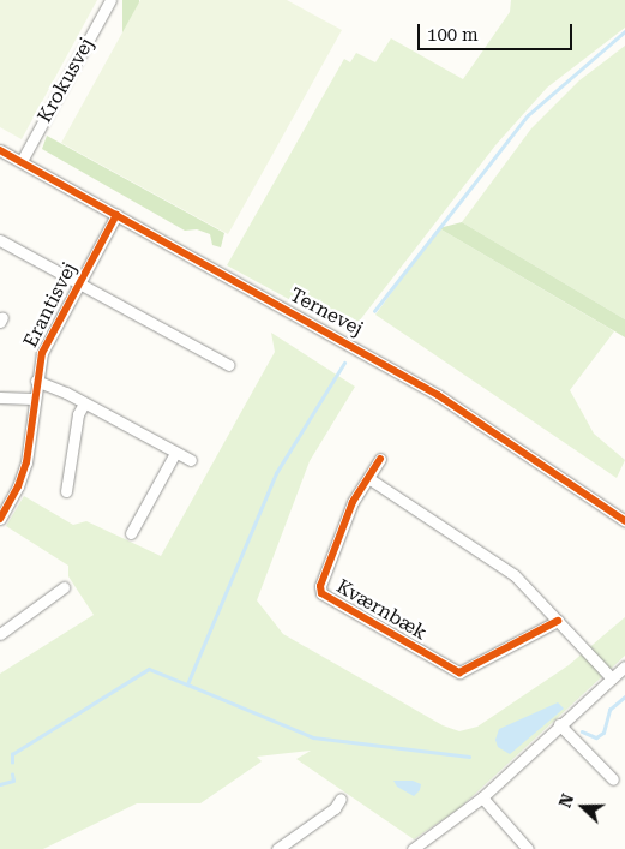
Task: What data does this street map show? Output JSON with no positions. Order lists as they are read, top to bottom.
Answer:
{
  "streets": {
    "street": [
      "Krokusvej",
      "Erantisvej",
      "Ternevej",
      "Kværnbæk"
    ]
  },
  "crossings": [
    ["Krokusvej", "Ternevej"],
    ["Erantisvej", "Ternevej"]
  ],
  "scale_bar": "100 m",
  "north": "left"
}
